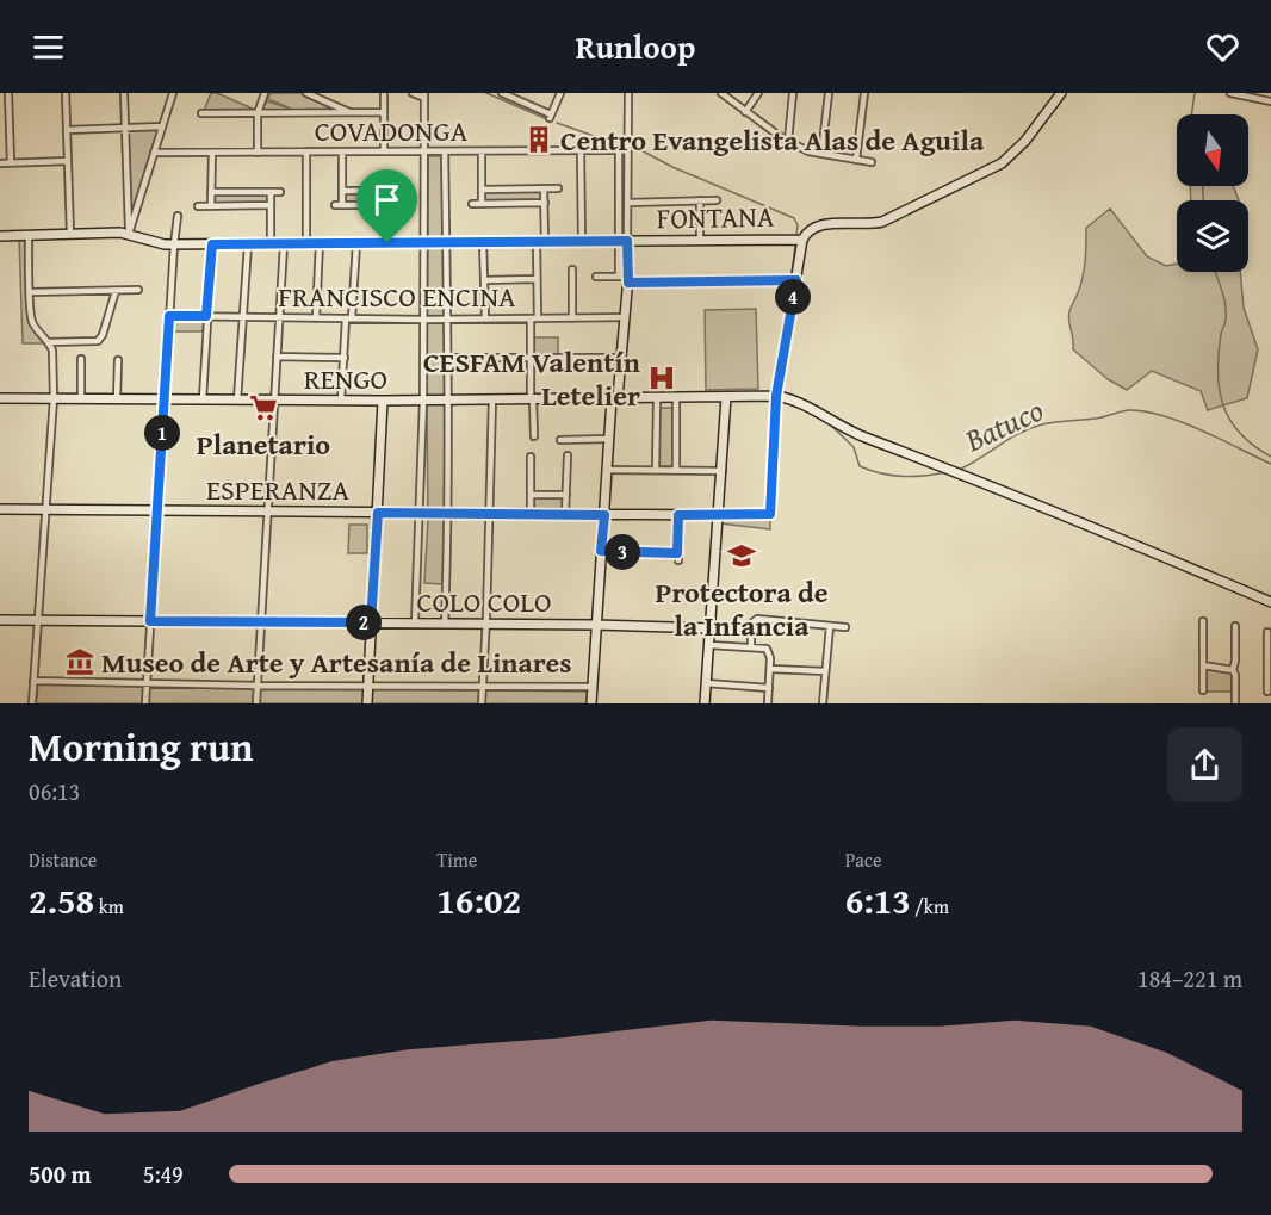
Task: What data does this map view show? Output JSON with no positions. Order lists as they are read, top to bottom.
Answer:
{
  "streets": {
    "street": [
      "COVADONGA",
      "FONTANA",
      "FRANCISCO ENCINA",
      "RENGO",
      "ESPERANZA",
      "COLO COLO"
    ]
  },
  "crossings": [
    ["RENGO", "ESPERANZA"]
  ],
  "water": ["Batuco"],
  "places": {
    "building": ["Centro Evangelista Alas de Aguila"],
    "hospital": ["CESFAM Valentín Letelier"],
    "supermarket": ["Planetario"],
    "school or university": ["Protectora de la Infancia"],
    "museum": ["Museo de Arte y Artesanía de Linares"]
  },
  "north": "bottom",
  "page": {
    "header": "Runloop",
    "pins": [
      "4",
      "1",
      "3",
      "2"
    ],
    "heading": ["Morning run", "06:13"],
    "stats": [
      ["Distance", "2.58 km"],
      ["Time", "16:02"],
      ["Pace", "6:13 /km"]
    ],
    "chart": ["Elevation", "184–221 m"],
    "list": [
      {
        "name": "500 m",
        "note": "5:49"
      }
    ]
  }
}
